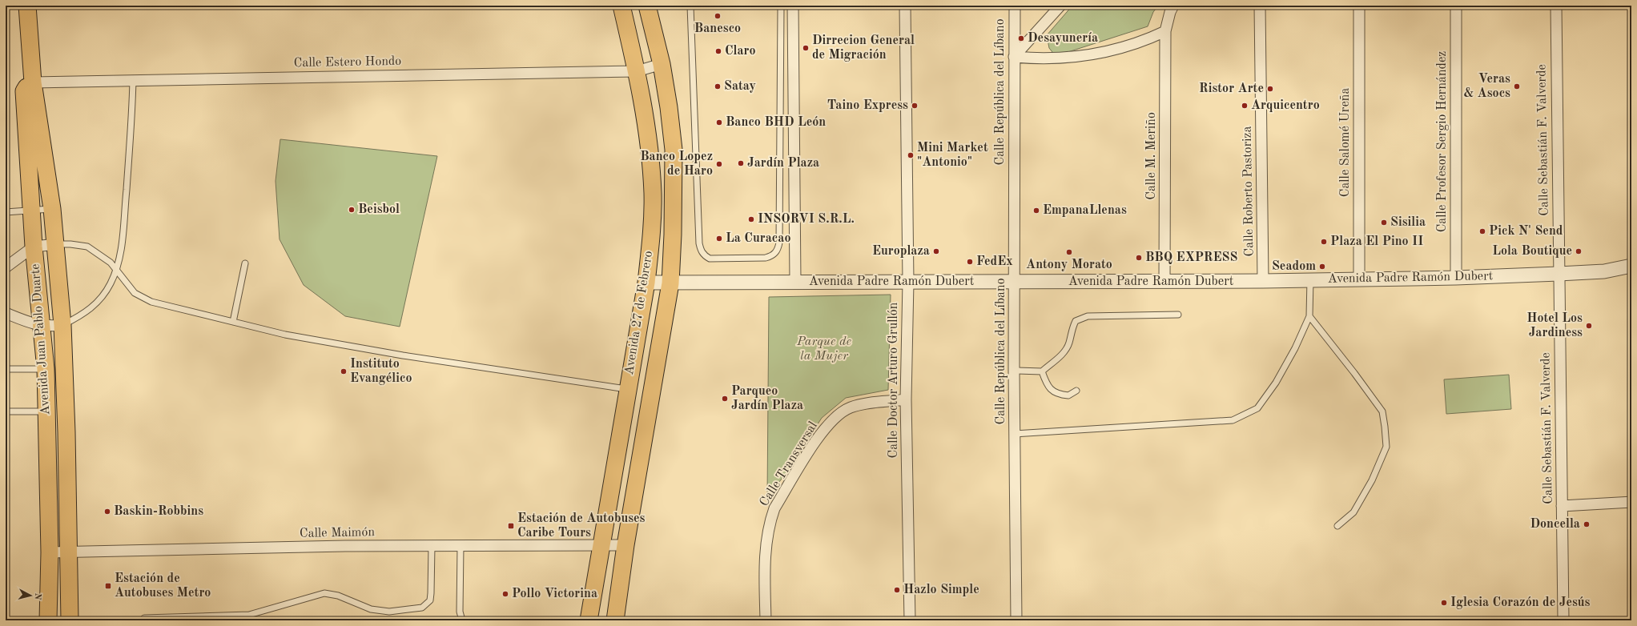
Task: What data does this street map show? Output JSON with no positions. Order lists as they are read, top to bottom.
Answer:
{
  "streets": {
    "main road": ["Avenida 27 de Febrero", "Avenida Juan Pablo Duarte"],
    "street": [
      "Calle Estero Hondo",
      "Calle República del Líbano",
      "Calle Sebastián F. Valverde",
      "Calle Profesor Sergio Hernández",
      "Calle Salomé Ureña",
      "Calle M. Meriño",
      "Calle Roberto Pastoriza",
      "Avenida Padre Ramón Dubert",
      "Calle Doctor Arturo Grullón",
      "Calle Transversal",
      "Calle Maimón"
    ]
  },
  "crossings": [
    ["Calle Estero Hondo", "Avenida 27 de Febrero"],
    ["Calle Estero Hondo", "Avenida Juan Pablo Duarte"],
    ["Calle República del Líbano", "Avenida Padre Ramón Dubert"],
    ["Calle Sebastián F. Valverde", "Avenida Padre Ramón Dubert"],
    ["Calle Profesor Sergio Hernández", "Avenida Padre Ramón Dubert"],
    ["Calle Salomé Ureña", "Avenida Padre Ramón Dubert"],
    ["Calle M. Meriño", "Avenida Padre Ramón Dubert"],
    ["Calle Roberto Pastoriza", "Avenida Padre Ramón Dubert"],
    ["Avenida Padre Ramón Dubert", "Avenida 27 de Febrero"],
    ["Avenida Padre Ramón Dubert", "Calle Doctor Arturo Grullón"],
    ["Avenida 27 de Febrero", "Calle Maimón"],
    ["Avenida Juan Pablo Duarte", "Calle Maimón"],
    ["Calle Doctor Arturo Grullón", "Calle Transversal"]
  ],
  "parks": ["Parque de la Mujer"],
  "places": {
    "other": [
      "Banesco",
      "Desayunería",
      "Dirrecion General de Migración",
      "Claro",
      "Satay",
      "Veras & Asocs",
      "Ristor Arte",
      "Taino Express",
      "Arquicentro",
      "Banco BHD León",
      "Mini Market \"Antonio\"",
      "Jardín Plaza",
      "Banco Lopez de Haro",
      "Beisbol",
      "EmpanaLlenas",
      "INSORVI S.R.L.",
      "Sisilia",
      "Pick N' Send",
      "La Curacao",
      "Plaza El Pino II",
      "Europlaza",
      "Lola Boutique",
      "Antony Morato",
      "BBQ EXPRESS",
      "FedEx",
      "Seadom",
      "Hotel Los Jardiness",
      "Instituto Evangélico",
      "Parqueo Jardín Plaza",
      "Baskin-Robbins",
      "Doncella",
      "Hazlo Simple",
      "Pollo Victorina",
      "Iglesia Corazón de Jesús"
    ],
    "transit": ["Estación de Autobuses Caribe Tours", "Estación de Autobuses Metro"]
  },
  "north": "right"
}
